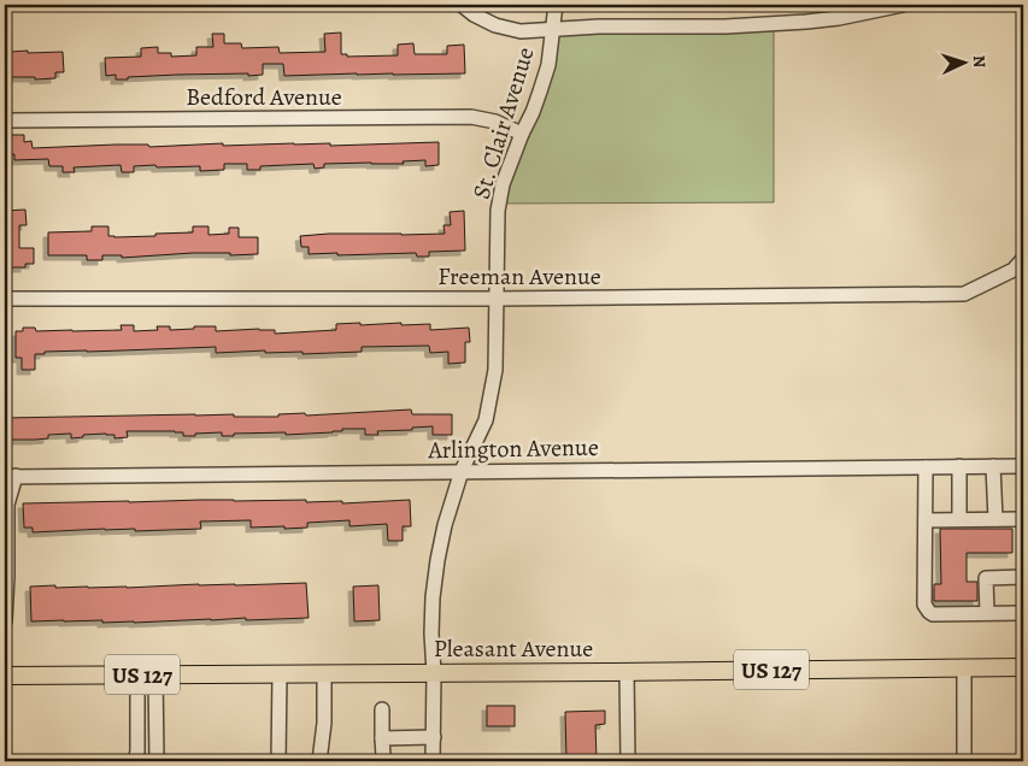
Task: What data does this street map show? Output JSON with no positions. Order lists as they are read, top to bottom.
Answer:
{
  "streets": {
    "main road": ["Pleasant Avenue", "US 127"],
    "street": [
      "Bedford Avenue",
      "St. Clair Avenue",
      "Freeman Avenue",
      "Arlington Avenue"
    ]
  },
  "crossings": [
    ["Bedford Avenue", "St. Clair Avenue"],
    ["St. Clair Avenue", "Freeman Avenue"],
    ["St. Clair Avenue", "Arlington Avenue"],
    ["St. Clair Avenue", "Pleasant Avenue"]
  ],
  "north": "right"
}
